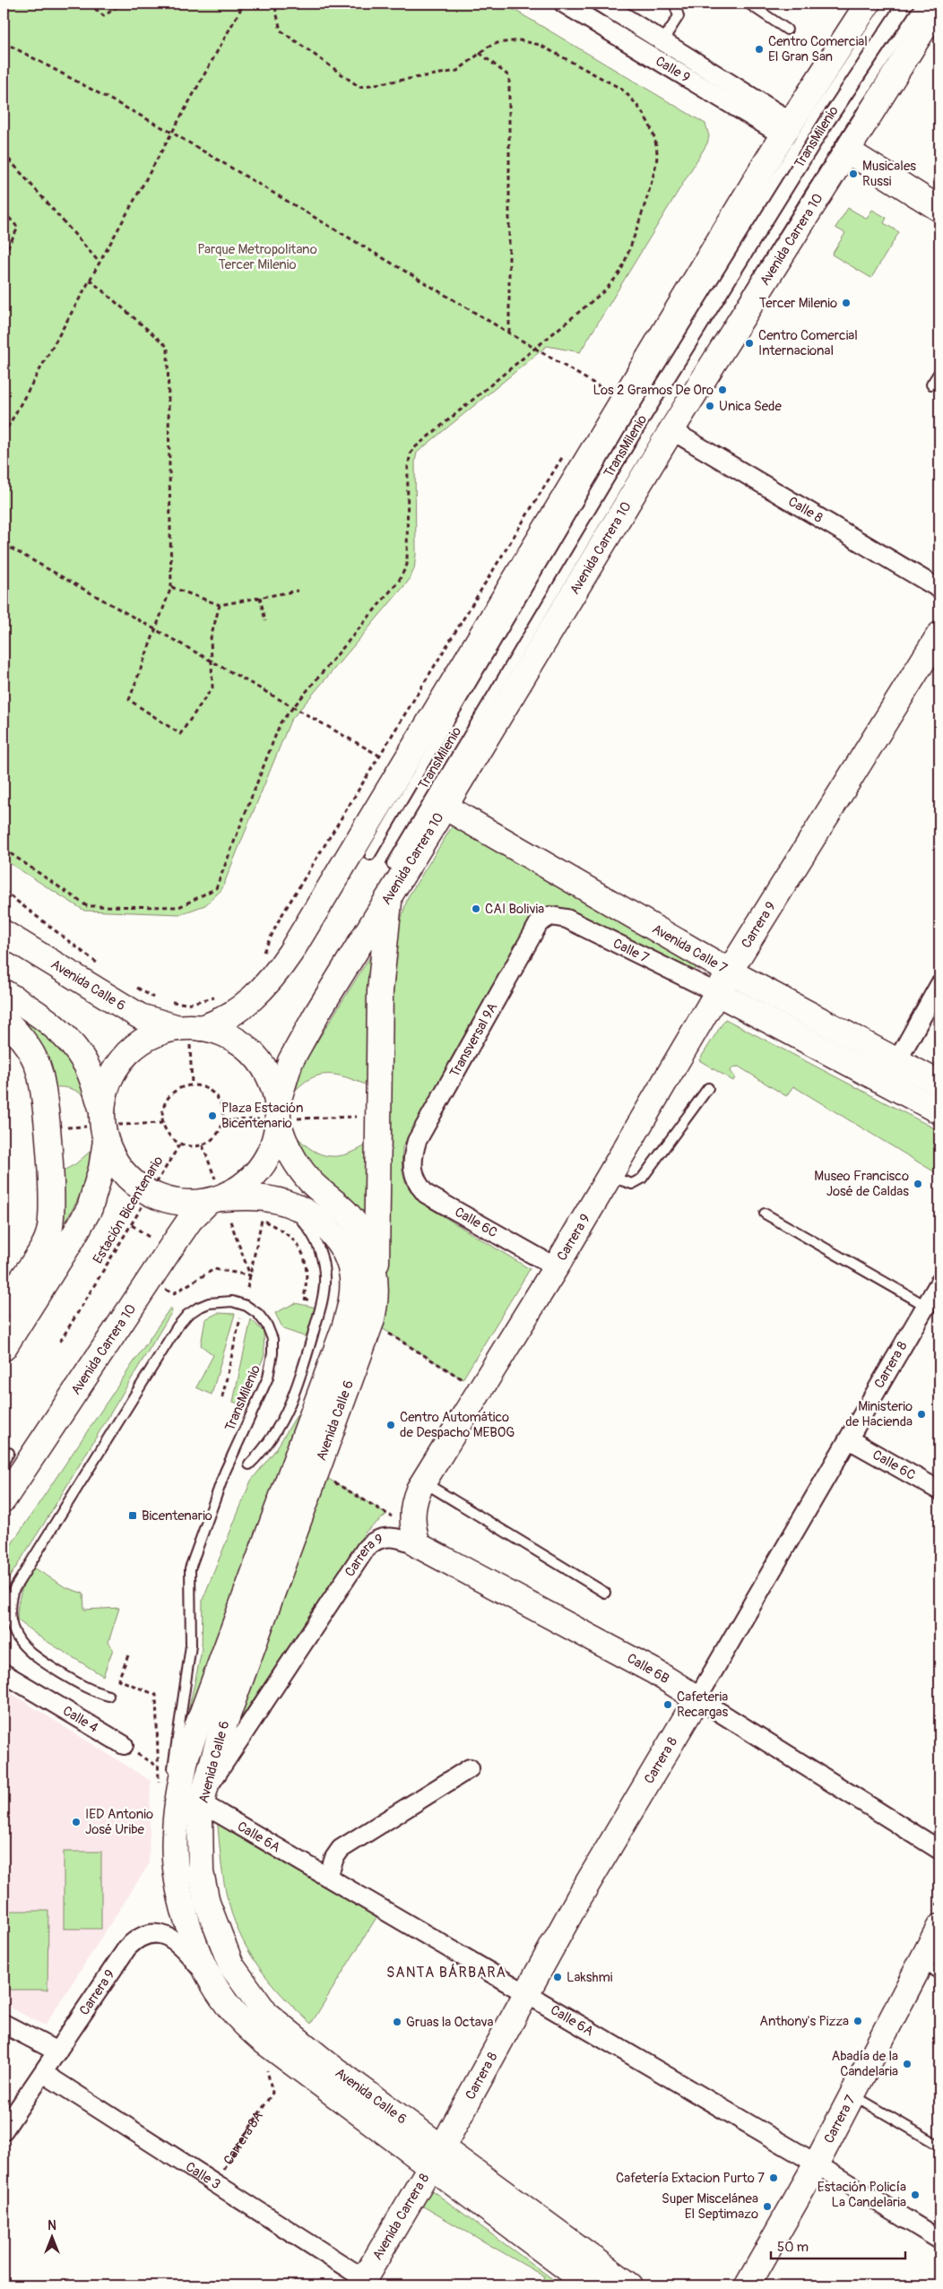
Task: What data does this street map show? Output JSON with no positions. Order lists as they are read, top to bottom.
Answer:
{
  "streets": {
    "main road": [
      "Avenida Carrera 10",
      "Carrera 9",
      "Avenida Calle 7",
      "Avenida Calle 6",
      "Carrera 8",
      "Calle 6B",
      "Carrera 7",
      "Avenida Carrera 8"
    ],
    "street": [
      "Calle 9",
      "Calle 8",
      "Calle 7",
      "Transversal 9A",
      "Calle 6C",
      "Calle 4",
      "Calle 6A",
      "Calle 3"
    ],
    "lane": ["TransMilenio"],
    "path": ["Estación Bicentenario", "Carrera 8A"]
  },
  "crossings": [
    ["TransMilenio", "Avenida Calle 6"],
    ["Avenida Carrera 10", "Calle 8"],
    ["Avenida Carrera 10", "Avenida Calle 7"],
    ["Avenida Carrera 10", "Avenida Calle 6"],
    ["Carrera 9", "Avenida Calle 7"],
    ["Carrera 9", "Calle 7"],
    ["Carrera 9", "Avenida Calle 6"],
    ["Carrera 9", "Calle 6C"],
    ["Carrera 9", "Calle 6B"],
    ["Carrera 9", "Calle 6A"],
    ["Carrera 9", "Calle 3"],
    ["Avenida Calle 7", "Calle 7"],
    ["Calle 7", "Transversal 9A"],
    ["Avenida Calle 6", "Estación Bicentenario"],
    ["Avenida Calle 6", "Carrera 8"],
    ["Avenida Calle 6", "Calle 6A"],
    ["Avenida Calle 6", "Avenida Carrera 8"],
    ["Transversal 9A", "Calle 6C"],
    ["Calle 6C", "Carrera 8"],
    ["Carrera 8", "Calle 6B"],
    ["Carrera 8", "Calle 6A"],
    ["Carrera 8", "Avenida Carrera 8"],
    ["Calle 6A", "Carrera 7"],
    ["Carrera 8A", "Calle 3"],
    ["Calle 3", "Avenida Carrera 8"]
  ],
  "districts": ["SANTA BÁRBARA"],
  "parks": ["Parque Metropolitano Tercer Milenio"],
  "places": {
    "other": [
      "Centro Comercial El Gran San",
      "Musicales Russi",
      "Tercer Milenio",
      "Centro Comercial Internacional",
      "Los 2 Gramos De Oro",
      "Unica Sede",
      "CAI Bolivia",
      "Plaza Estación Bicentenario",
      "Museo Francisco José de Caldas",
      "Ministerio de Hacienda",
      "Centro Automático de Despacho MEBOG",
      "Cafeteria Recargas",
      "IED Antonio José Uribe",
      "Lakshmi",
      "Anthony's Pizza",
      "Gruas la Octava",
      "Abadía de la Candelaria",
      "Cafetería Extacion Purto 7",
      "Estación Policía La Candelaria",
      "Super Miscelánea El Septimazo"
    ],
    "transit": ["Bicentenario"]
  },
  "scale_bar": "50 m",
  "north": "top"
}
